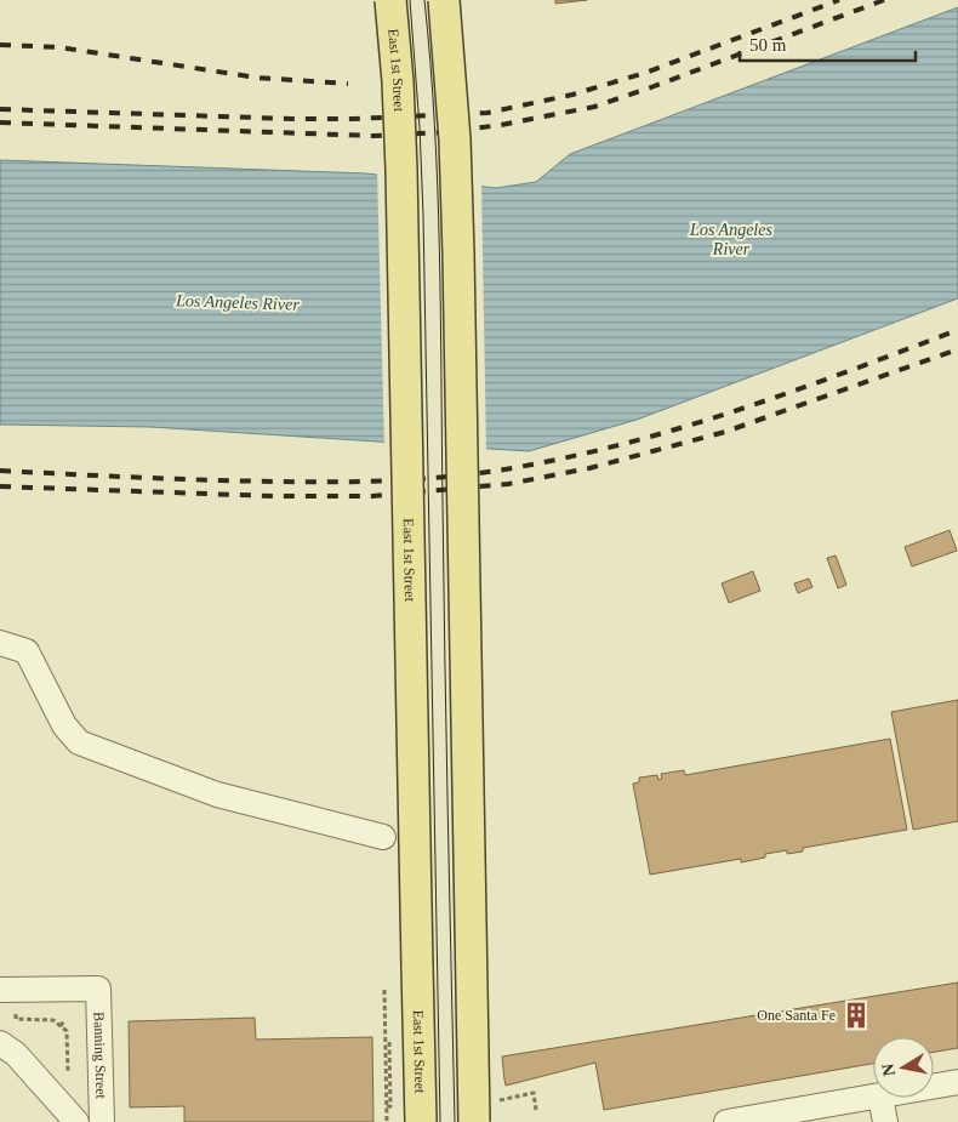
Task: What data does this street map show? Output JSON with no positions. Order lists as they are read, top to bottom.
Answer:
{
  "streets": {
    "main road": ["East 1st Street"],
    "street": ["Banning Street"]
  },
  "water": ["Los Angeles River"],
  "places": {
    "building": ["One Santa Fe"]
  },
  "scale_bar": "50 m",
  "north": "left"
}
